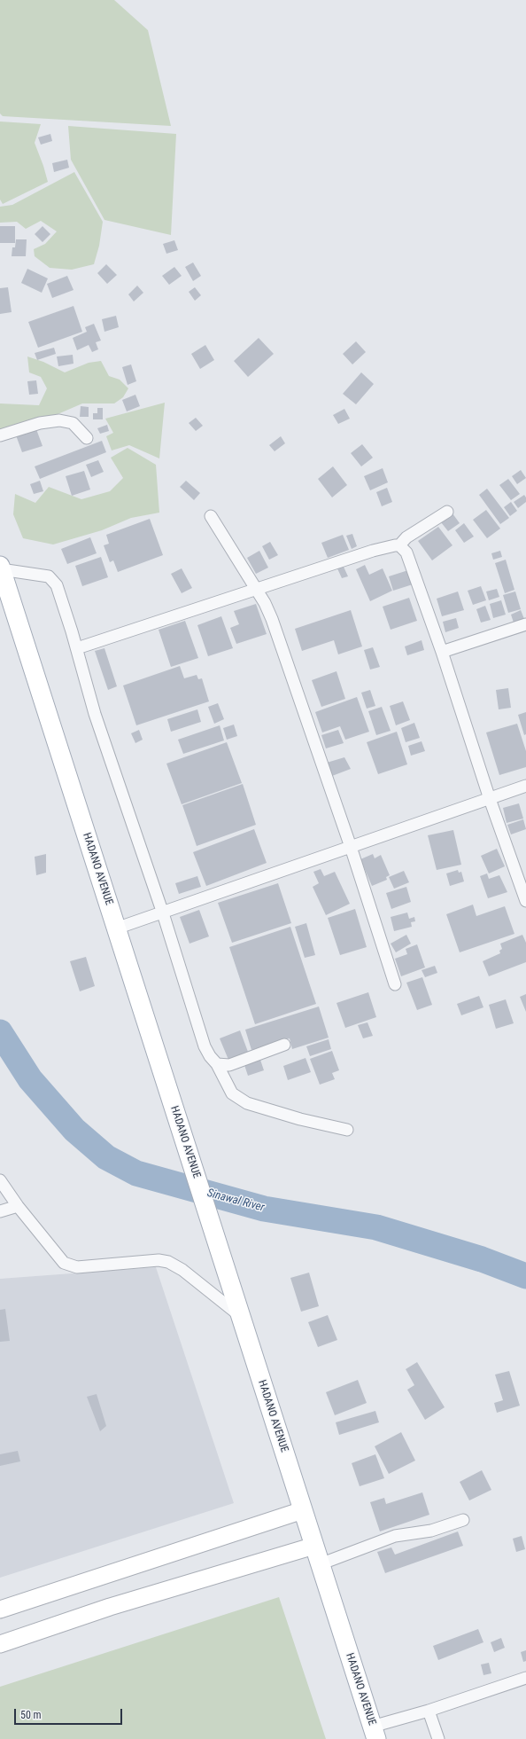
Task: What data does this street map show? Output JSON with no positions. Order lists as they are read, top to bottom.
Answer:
{
  "streets": {
    "main road": ["HADANO AVENUE"]
  },
  "water": ["Sinawal River"],
  "scale_bar": "50 m"
}
